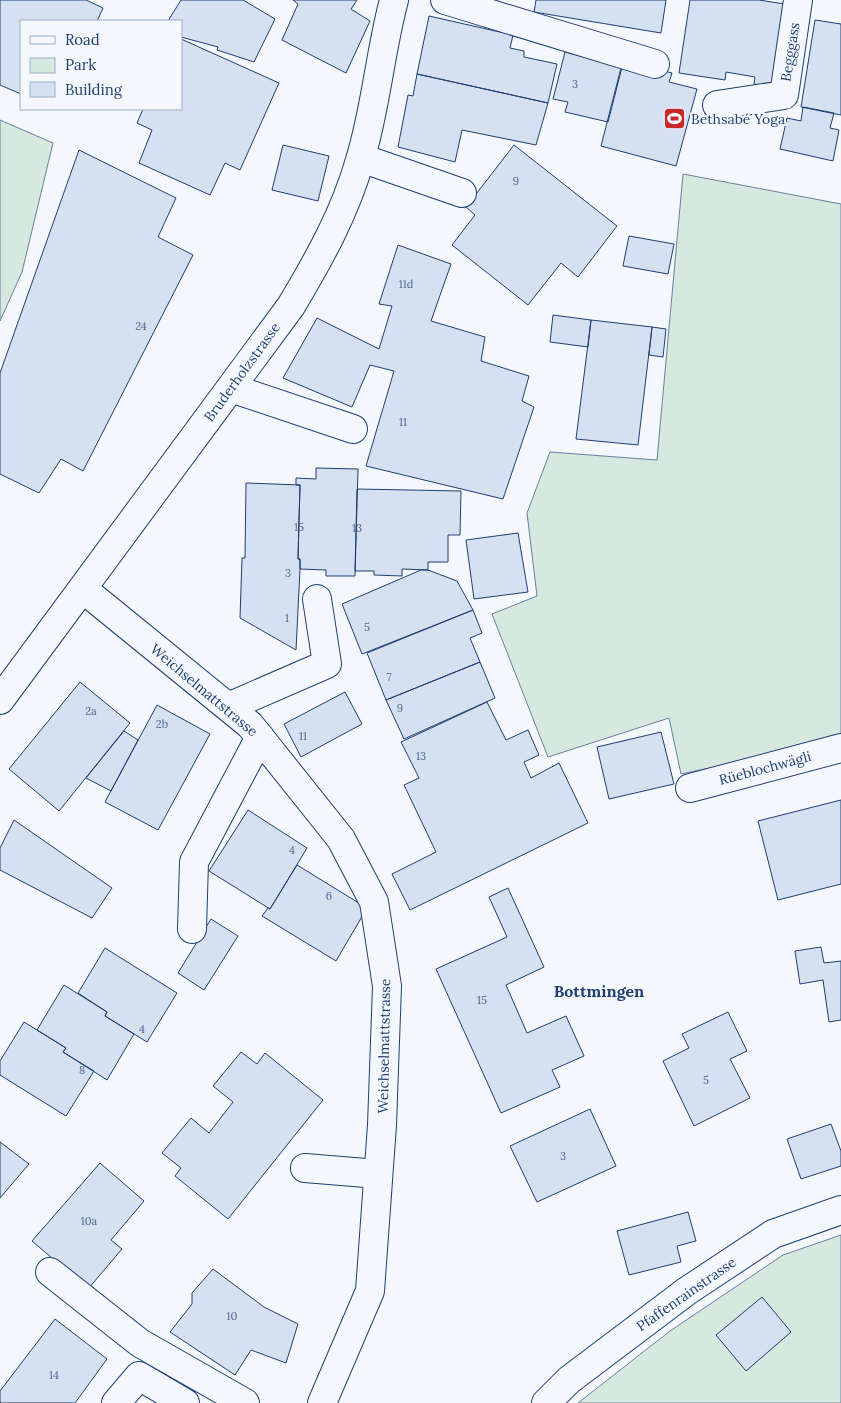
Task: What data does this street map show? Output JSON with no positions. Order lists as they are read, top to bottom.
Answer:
{
  "streets": {
    "street": [
      "Begggass",
      "Bruderholzstrasse",
      "Weichselmattstrasse",
      "Rüeblochwägli",
      "Pfaffenrainstrasse"
    ]
  },
  "crossings": [
    ["Bruderholzstrasse", "Weichselmattstrasse"]
  ],
  "districts": ["Bottmingen"],
  "places": {
    "sports": ["Bethsabé Yoga"]
  },
  "house_numbers": [
    "3",
    "9",
    "11d",
    "24",
    "11",
    "15",
    "13",
    "3",
    "1",
    "5",
    "7",
    "9",
    "2a",
    "2b",
    "11",
    "13",
    "4",
    "6",
    "15",
    "4",
    "8",
    "5",
    "3",
    "10a",
    "10",
    "14"
  ],
  "legend": ["Road", "Park", "Building"]
}
